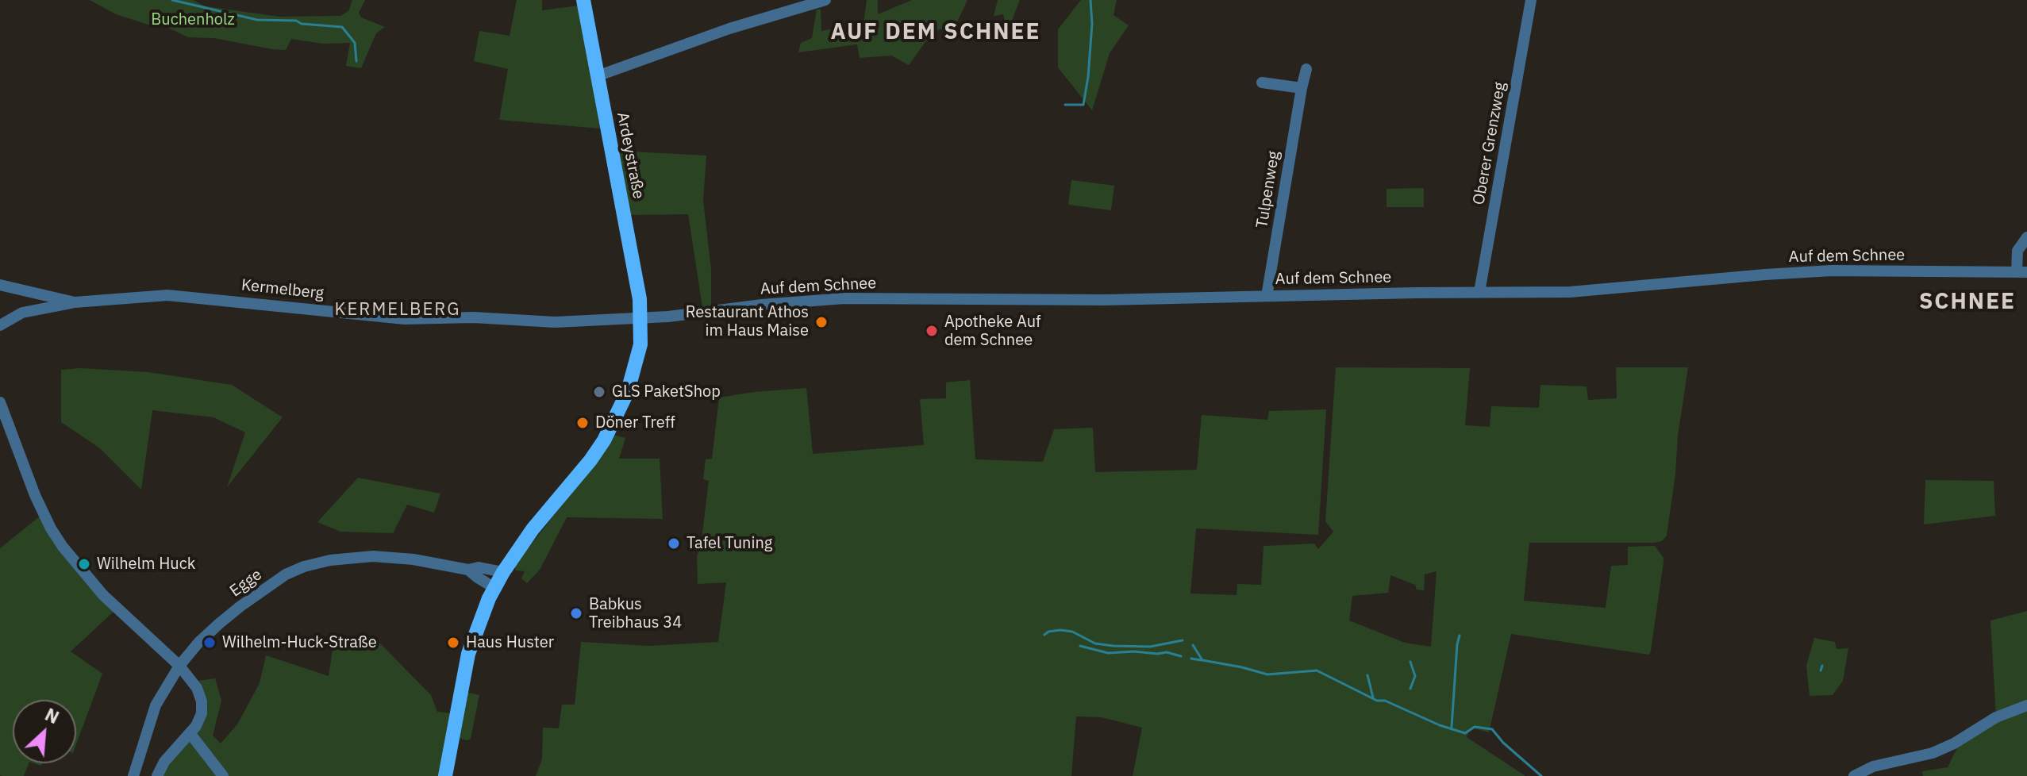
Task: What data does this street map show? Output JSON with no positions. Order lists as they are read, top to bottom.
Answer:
{
  "streets": {
    "main road": ["Ardeystraße"],
    "street": [
      "Oberer Grenzweg",
      "Tulpenweg",
      "Auf dem Schnee",
      "Kermelberg",
      "Egge"
    ]
  },
  "crossings": [
    ["Oberer Grenzweg", "Auf dem Schnee"],
    ["Ardeystraße", "Auf dem Schnee"],
    ["Ardeystraße", "Kermelberg"],
    ["Ardeystraße", "Egge"],
    ["Tulpenweg", "Auf dem Schnee"],
    ["Auf dem Schnee", "Kermelberg"]
  ],
  "districts": ["AUF DEM SCHNEE", "SCHNEE", "KERMELBERG"],
  "parks": ["Buchenholz"],
  "places": [
    "Restaurant Athos im Haus Maise",
    "Apotheke Auf dem Schnee",
    "GLS PaketShop",
    "Döner Treff",
    "Tafel Tuning",
    "Wilhelm Huck",
    "Babkus Treibhaus 34",
    "Wilhelm-Huck-Straße",
    "Haus Huster"
  ],
  "north": "top right"
}
